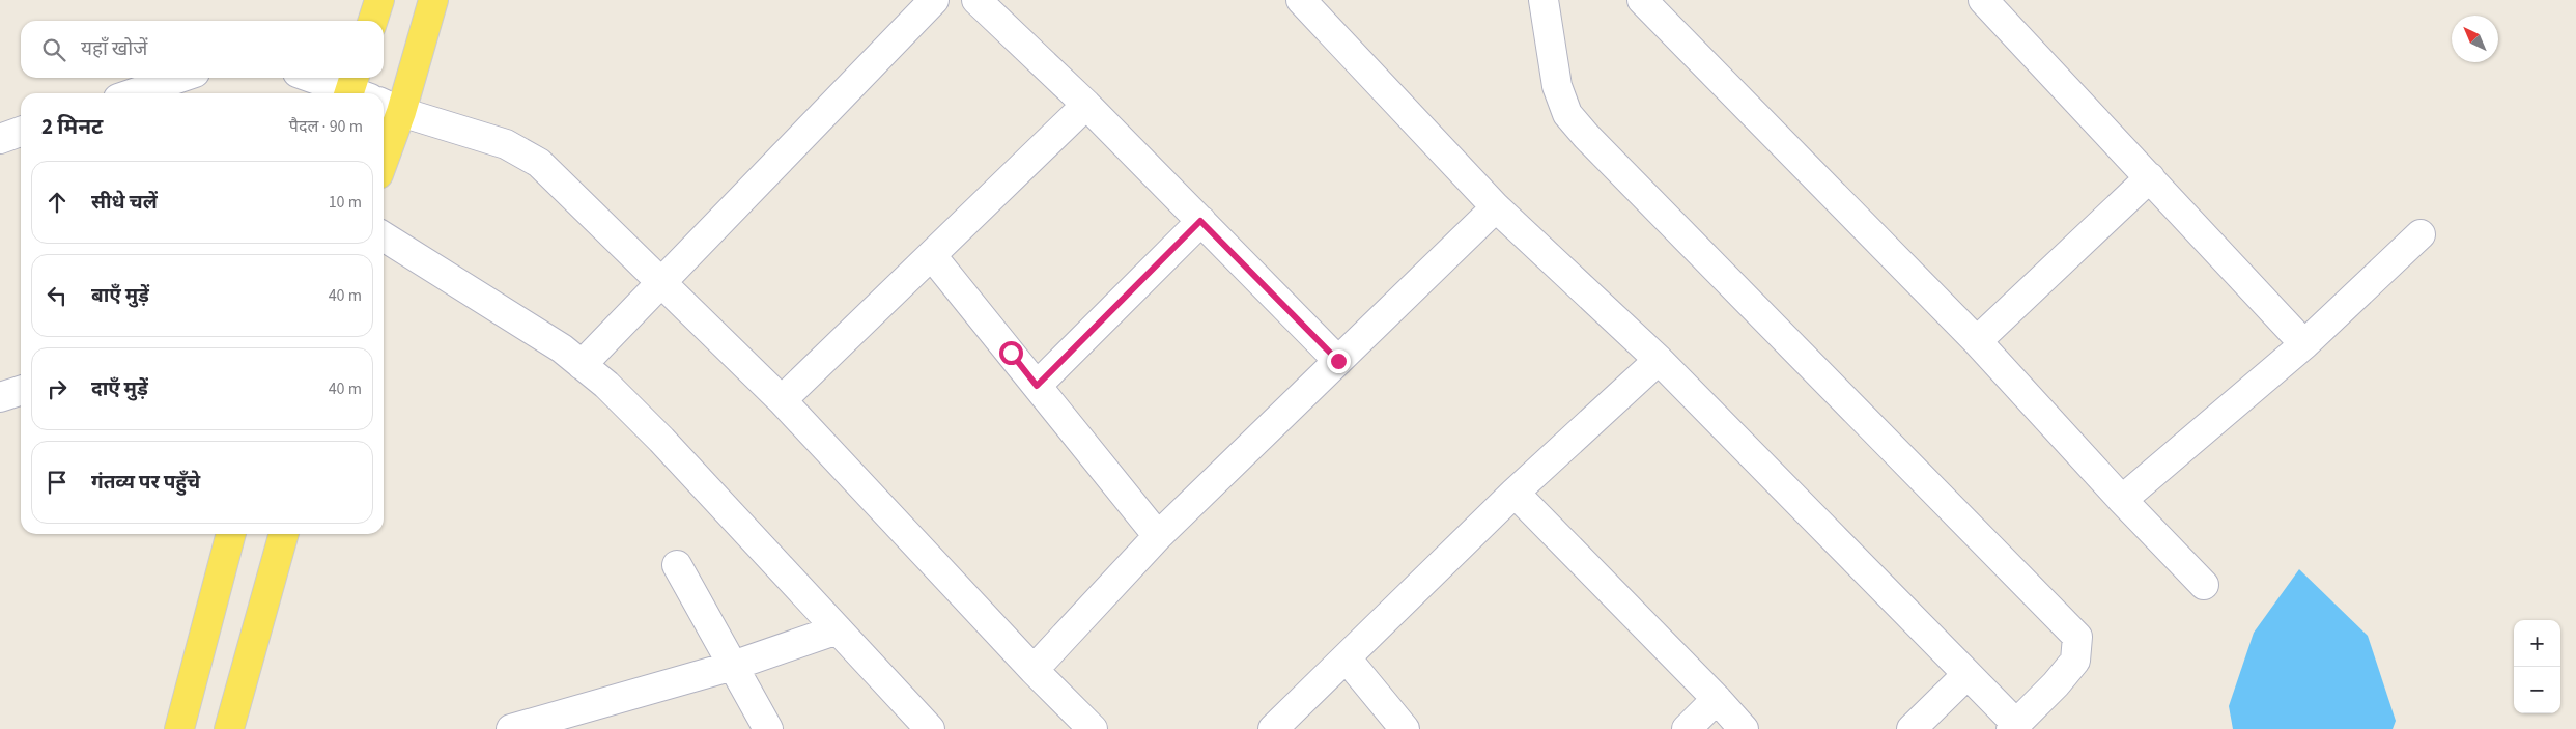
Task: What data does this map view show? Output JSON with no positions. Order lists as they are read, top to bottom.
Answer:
{
  "north": "top left",
  "page": {
    "search": "यहाँ खोजें",
    "heading": ["2 मिनट", "पैदल · 90 m"],
    "list": [
      ["सीधे चलें", "10 m"],
      ["बाएँ मुड़ें", "40 m"],
      ["दाएँ मुड़ें", "40 m"],
      "गंतव्य पर पहुँचे"
    ],
    "map_buttons": ["+", "−"]
  }
}
